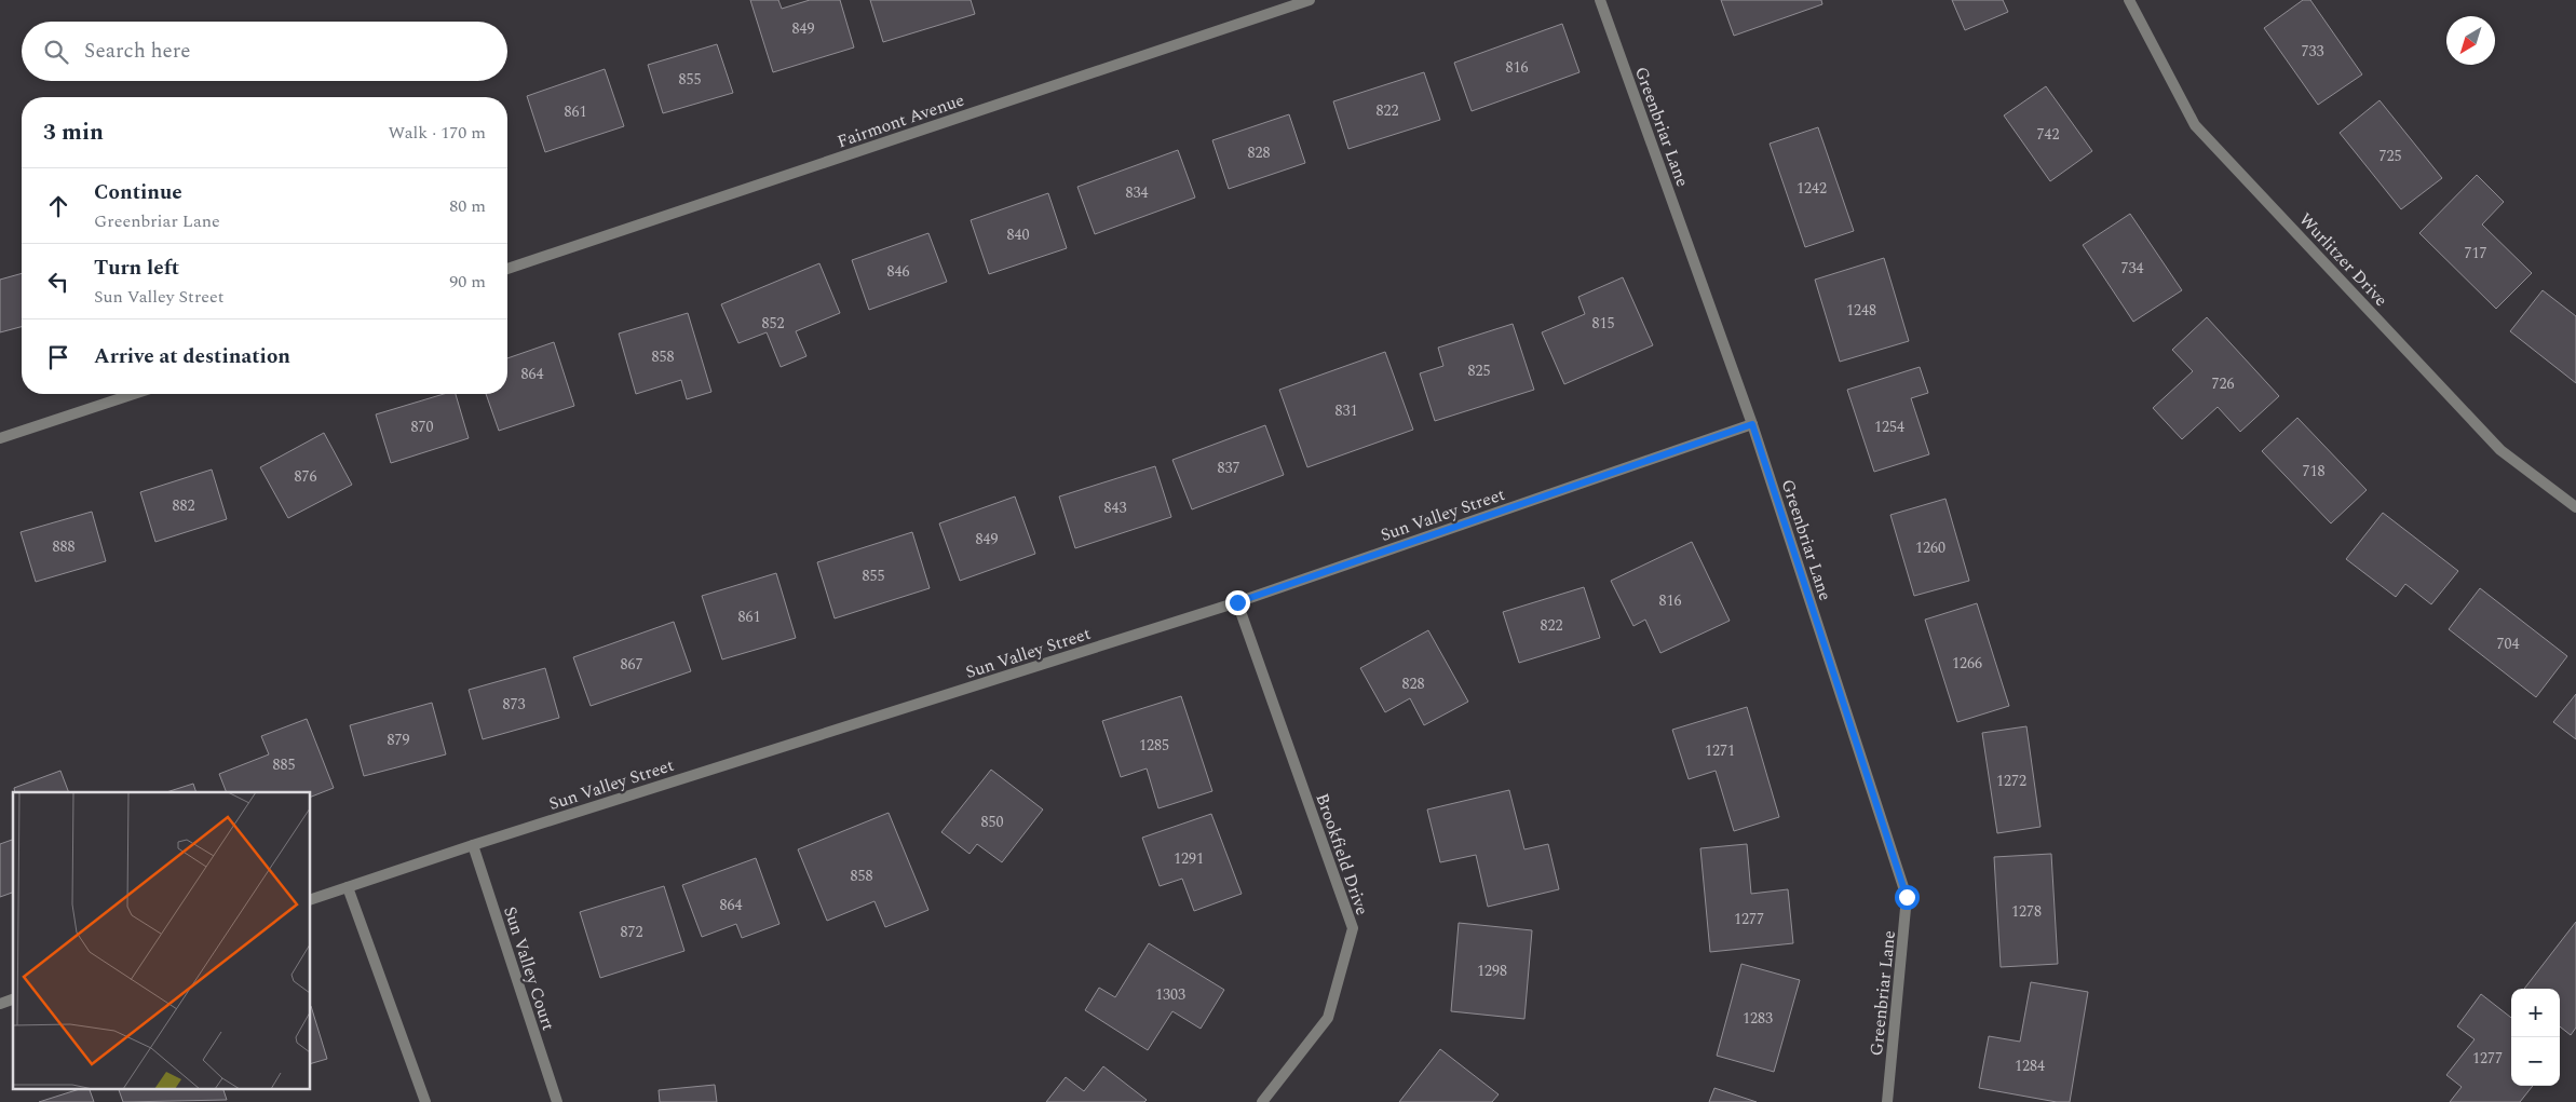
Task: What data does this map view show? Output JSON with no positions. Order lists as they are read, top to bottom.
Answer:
{
  "streets": {
    "street": [
      "Fairmont Avenue",
      "Greenbriar Lane",
      "Wurlitzer Drive",
      "Sun Valley Street",
      "Brookfield Drive",
      "Sun Valley Court"
    ]
  },
  "crossings": [
    ["Greenbriar Lane", "Sun Valley Street"],
    ["Sun Valley Street", "Brookfield Drive"],
    ["Sun Valley Street", "Sun Valley Court"]
  ],
  "house_numbers": [
    "849",
    "733",
    "816",
    "855",
    "822",
    "861",
    "742",
    "828",
    "725",
    "1242",
    "834",
    "840",
    "717",
    "734",
    "846",
    "1248",
    "852",
    "815",
    "858",
    "825",
    "864",
    "726",
    "831",
    "870",
    "1254",
    "837",
    "718",
    "876",
    "882",
    "843",
    "849",
    "888",
    "1260",
    "855",
    "816",
    "861",
    "822",
    "704",
    "1266",
    "867",
    "828",
    "873",
    "879",
    "1285",
    "1271",
    "885",
    "1272",
    "850",
    "1291",
    "858",
    "864",
    "1278",
    "1277",
    "872",
    "1298",
    "1303",
    "1283",
    "1277",
    "1284"
  ],
  "north": "bottom left",
  "page": {
    "search": "Search here",
    "heading": ["3 min", "Walk · 170 m"],
    "list": [
      ["Continue", "Greenbriar Lane", "80 m"],
      ["Turn left", "Sun Valley Street", "90 m"],
      "Arrive at destination"
    ],
    "map_buttons": ["+", "−"]
  }
}
